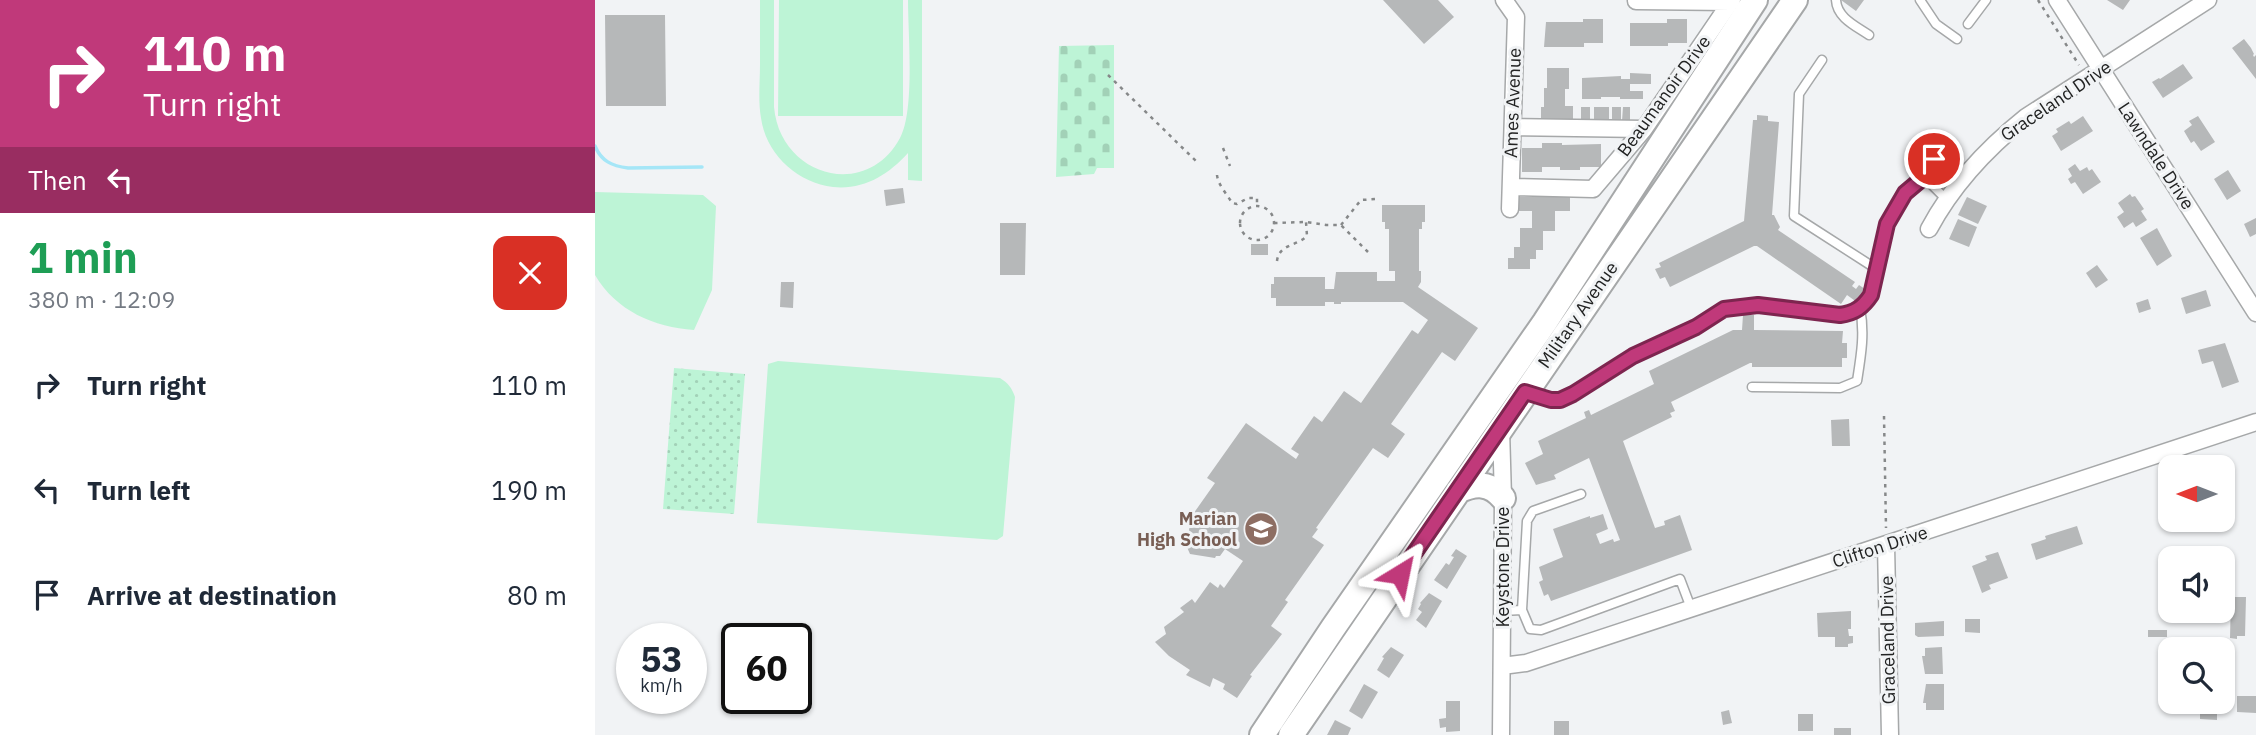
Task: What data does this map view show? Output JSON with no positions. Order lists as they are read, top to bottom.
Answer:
{
  "streets": {
    "main road": ["Military Avenue"],
    "street": [
      "Beaumanoir Drive",
      "Graceland Drive",
      "Ames Avenue",
      "Lawndale Drive",
      "Clifton Drive",
      "Keystone Drive"
    ]
  },
  "crossings": [
    ["Beaumanoir Drive", "Ames Avenue"],
    ["Graceland Drive", "Lawndale Drive"],
    ["Graceland Drive", "Clifton Drive"],
    ["Military Avenue", "Keystone Drive"],
    ["Clifton Drive", "Keystone Drive"]
  ],
  "places": {
    "school or university": ["Marian High School"]
  },
  "north": "left",
  "page": {
    "turn": ["110 m", "Turn right"],
    "then": "Then",
    "heading": ["1 min", "380 m · 12:09"],
    "list": [
      {
        "name": "Turn right",
        "value": "110 m"
      },
      {
        "name": "Turn left",
        "value": "190 m"
      },
      {
        "name": "Arrive at destination",
        "value": "80 m"
      }
    ],
    "speed": "53 km/h",
    "limit": "60"
  }
}
